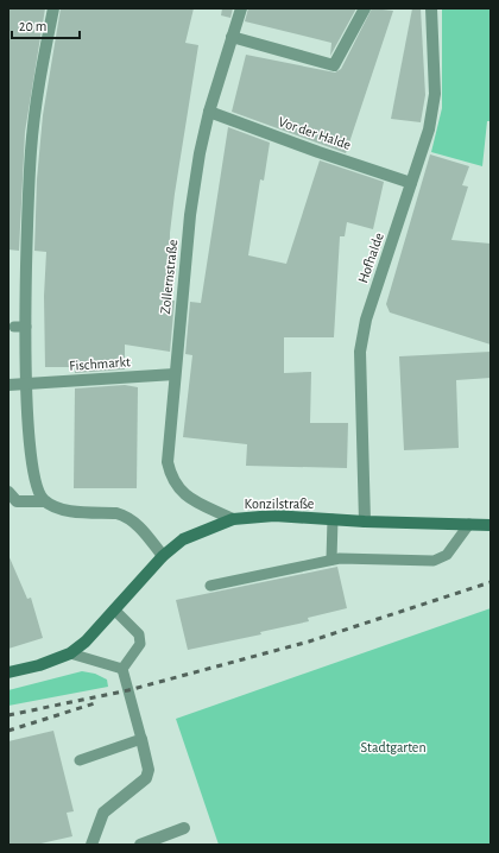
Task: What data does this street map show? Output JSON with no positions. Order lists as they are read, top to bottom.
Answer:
{
  "streets": {
    "street": [
      "Vor der Halde",
      "Hofhalde",
      "Zollernstraße",
      "Fischmarkt",
      "Konzilstraße"
    ]
  },
  "crossings": [
    ["Vor der Halde", "Hofhalde"],
    ["Vor der Halde", "Zollernstraße"],
    ["Hofhalde", "Konzilstraße"],
    ["Zollernstraße", "Fischmarkt"],
    ["Zollernstraße", "Konzilstraße"]
  ],
  "parks": ["Stadtgarten"],
  "scale_bar": "20 m"
}
